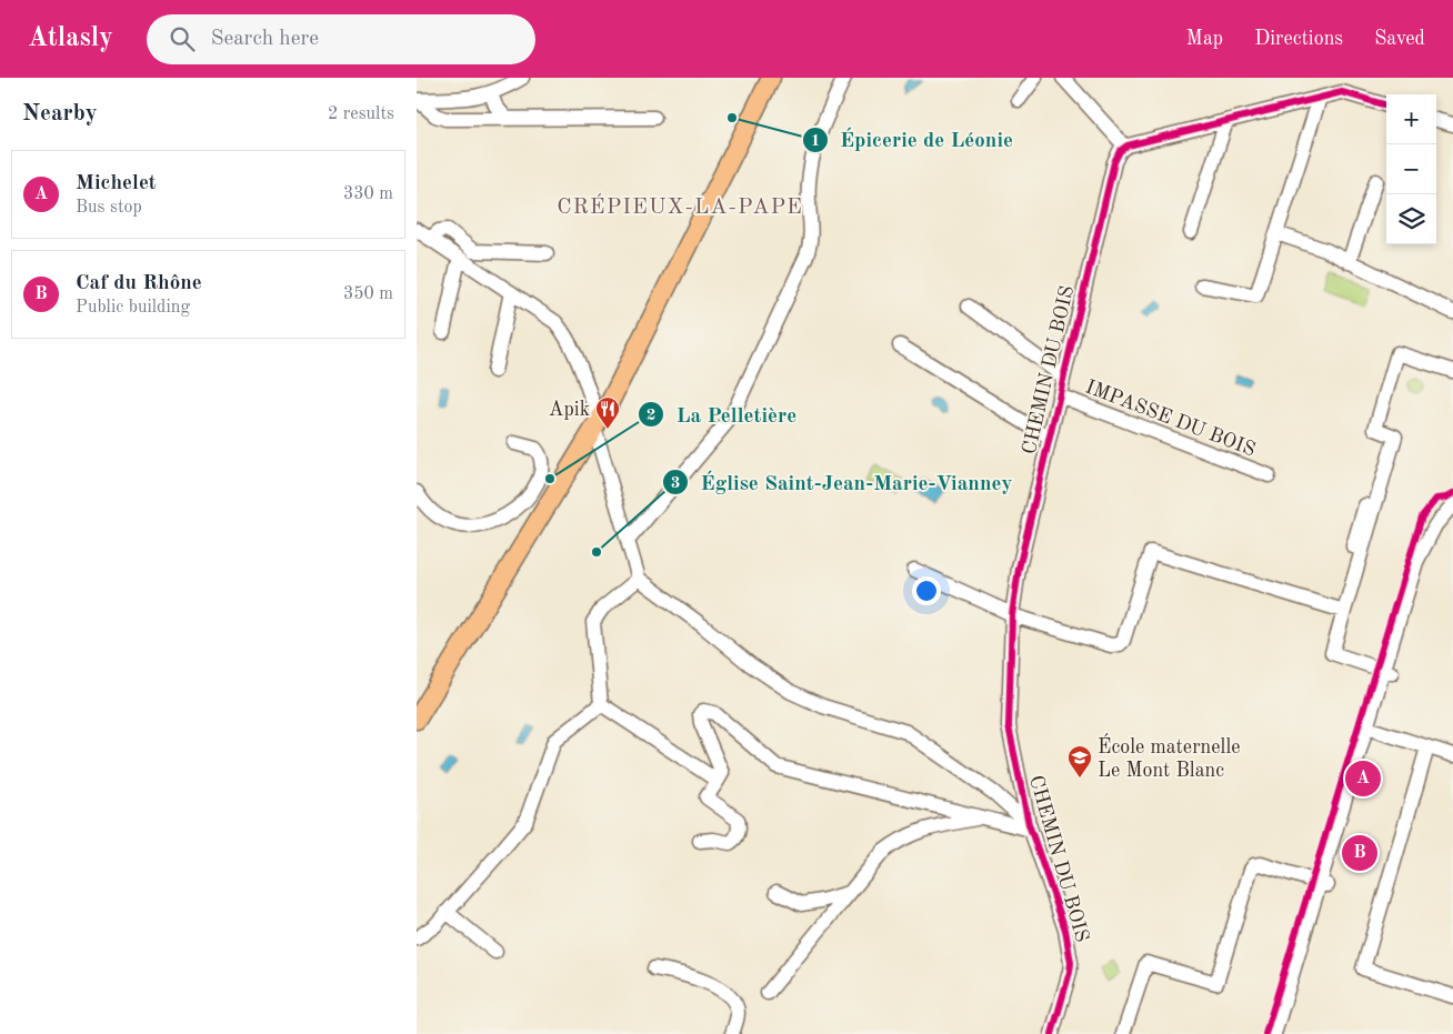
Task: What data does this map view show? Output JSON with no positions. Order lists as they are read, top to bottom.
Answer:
{
  "streets": {
    "street": ["CHEMIN DU BOIS", "IMPASSE DU BOIS"]
  },
  "crossings": [
    ["CHEMIN DU BOIS", "IMPASSE DU BOIS"]
  ],
  "districts": ["CRÉPIEUX-LA-PAPE"],
  "places": {
    "other": ["Épicerie de Léonie", "La Pelletière", "Église Saint-Jean-Marie-Vianney"],
    "restaurant": ["Apik"],
    "school or university": ["École maternelle Le Mont Blanc"]
  },
  "page": {
    "header": "Atlasly",
    "search": "Search here",
    "nav": ["Map", "Directions", "Saved"],
    "heading": ["Nearby", "2 results"],
    "map_buttons": ["+", "−"],
    "list": [
      {
        "mark": "A",
        "name": "Michelet",
        "note": "Bus stop",
        "value": "330 m"
      },
      {
        "mark": "B",
        "name": "Caf du Rhône",
        "note": "Public building",
        "value": "350 m"
      }
    ],
    "pins": ["A", "B"]
  }
}
